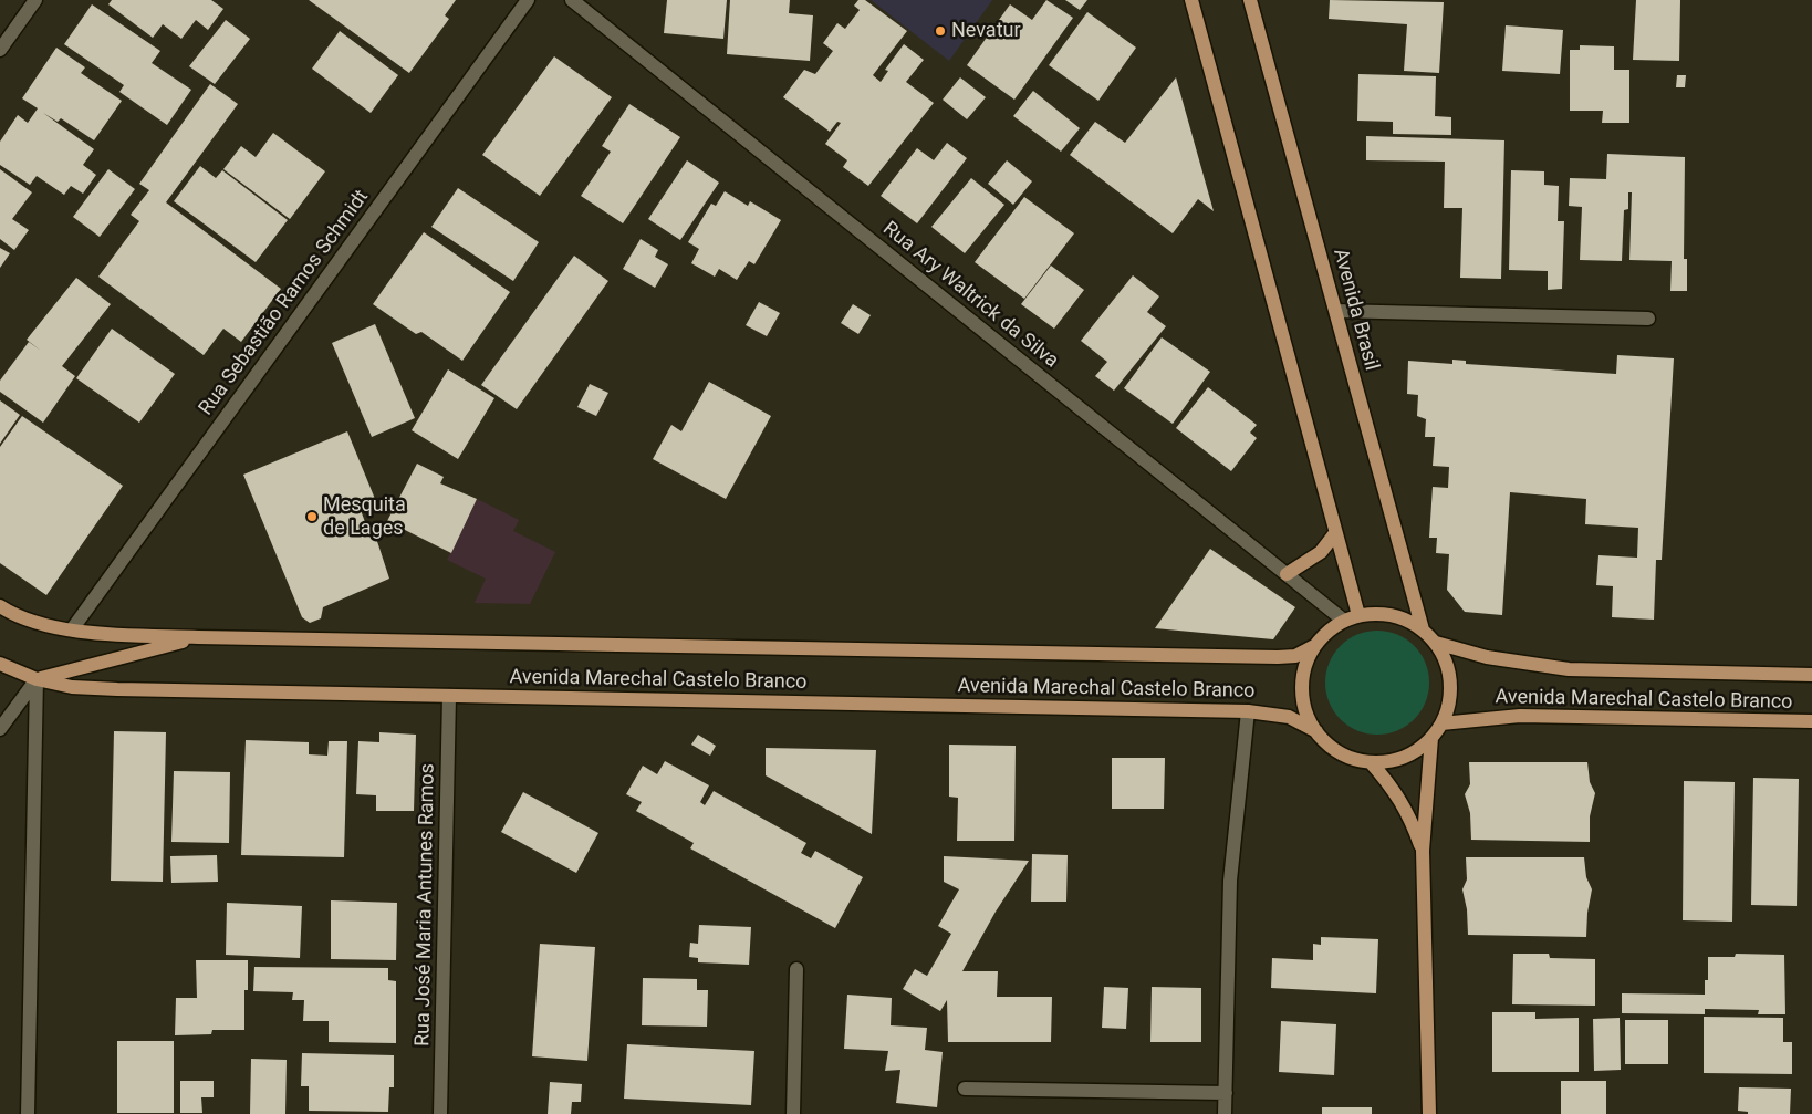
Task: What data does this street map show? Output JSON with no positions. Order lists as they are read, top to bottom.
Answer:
{
  "streets": {
    "main road": ["Avenida Brasil", "Avenida Marechal Castelo Branco"],
    "street": ["Rua Ary Waltrick da Silva", "Rua Sebastião Ramos Schmidt", "Rua José Maria Antunes Ramos"]
  },
  "crossings": [
    ["Rua Ary Waltrick da Silva", "Avenida Brasil"],
    ["Rua Ary Waltrick da Silva", "Avenida Marechal Castelo Branco"],
    ["Rua Sebastião Ramos Schmidt", "Avenida Marechal Castelo Branco"],
    ["Avenida Brasil", "Avenida Marechal Castelo Branco"],
    ["Avenida Marechal Castelo Branco", "Rua José Maria Antunes Ramos"]
  ],
  "places": ["Nevatur", "Mesquita de Lages"]
}
